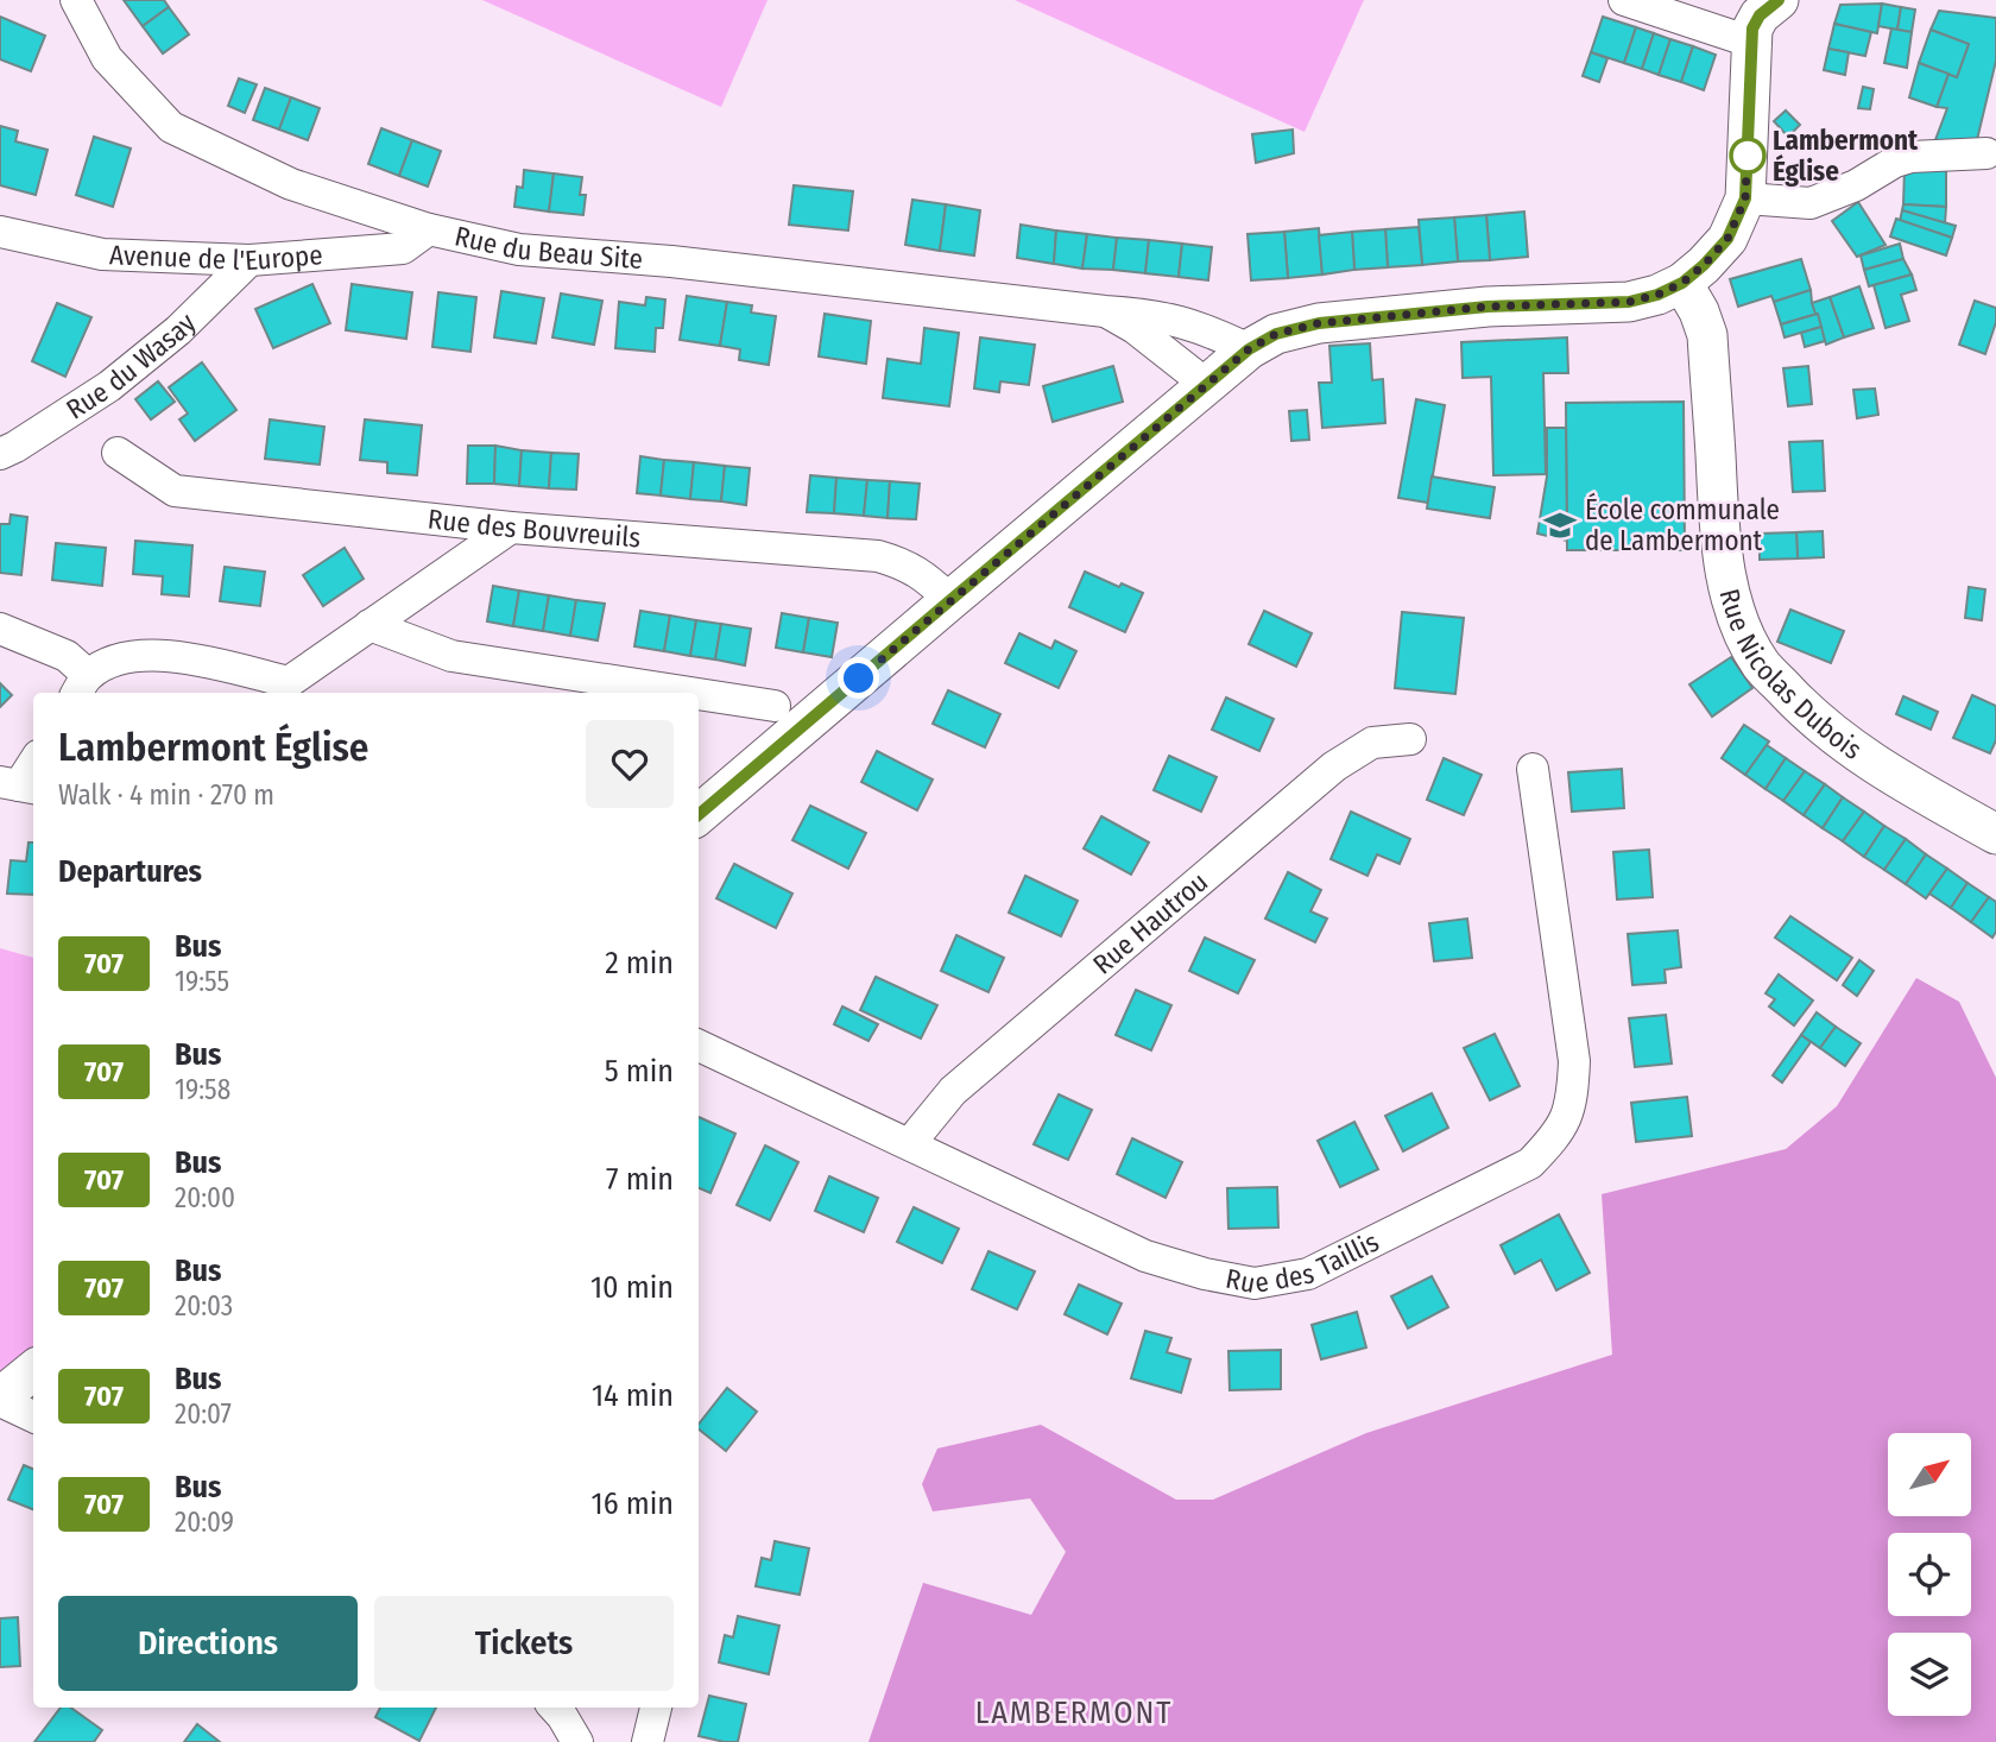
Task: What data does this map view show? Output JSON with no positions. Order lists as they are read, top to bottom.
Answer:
{
  "streets": {
    "street": [
      "Rue du Beau Site",
      "Avenue de l'Europe",
      "Rue du Wasay",
      "Rue des Bouvreuils",
      "Rue Nicolas Dubois",
      "Rue Hautrou",
      "Rue des Taillis"
    ]
  },
  "crossings": [
    ["Rue du Beau Site", "Avenue de l'Europe"],
    ["Avenue de l'Europe", "Rue du Wasay"],
    ["Rue Hautrou", "Rue des Taillis"]
  ],
  "districts": ["LAMBERMONT"],
  "places": {
    "other": ["Lambermont Église"],
    "school or university": ["École communale de Lambermont"]
  },
  "lines": ["bus line 707"],
  "north": "top right",
  "page": {
    "heading": [
      ["Lambermont Église", "Walk · 4 min · 270 m"],
      "Departures"
    ],
    "list": [
      {
        "mark": "707",
        "name": "Bus",
        "note": "19:55",
        "value": "2 min"
      },
      {
        "mark": "707",
        "name": "Bus",
        "note": "19:58",
        "value": "5 min"
      },
      {
        "mark": "707",
        "name": "Bus",
        "note": "20:00",
        "value": "7 min"
      },
      {
        "mark": "707",
        "name": "Bus",
        "note": "20:03",
        "value": "10 min"
      },
      {
        "mark": "707",
        "name": "Bus",
        "note": "20:07",
        "value": "14 min"
      },
      {
        "mark": "707",
        "name": "Bus",
        "note": "20:09",
        "value": "16 min"
      }
    ],
    "buttons": ["Directions", "Tickets"]
  }
}
